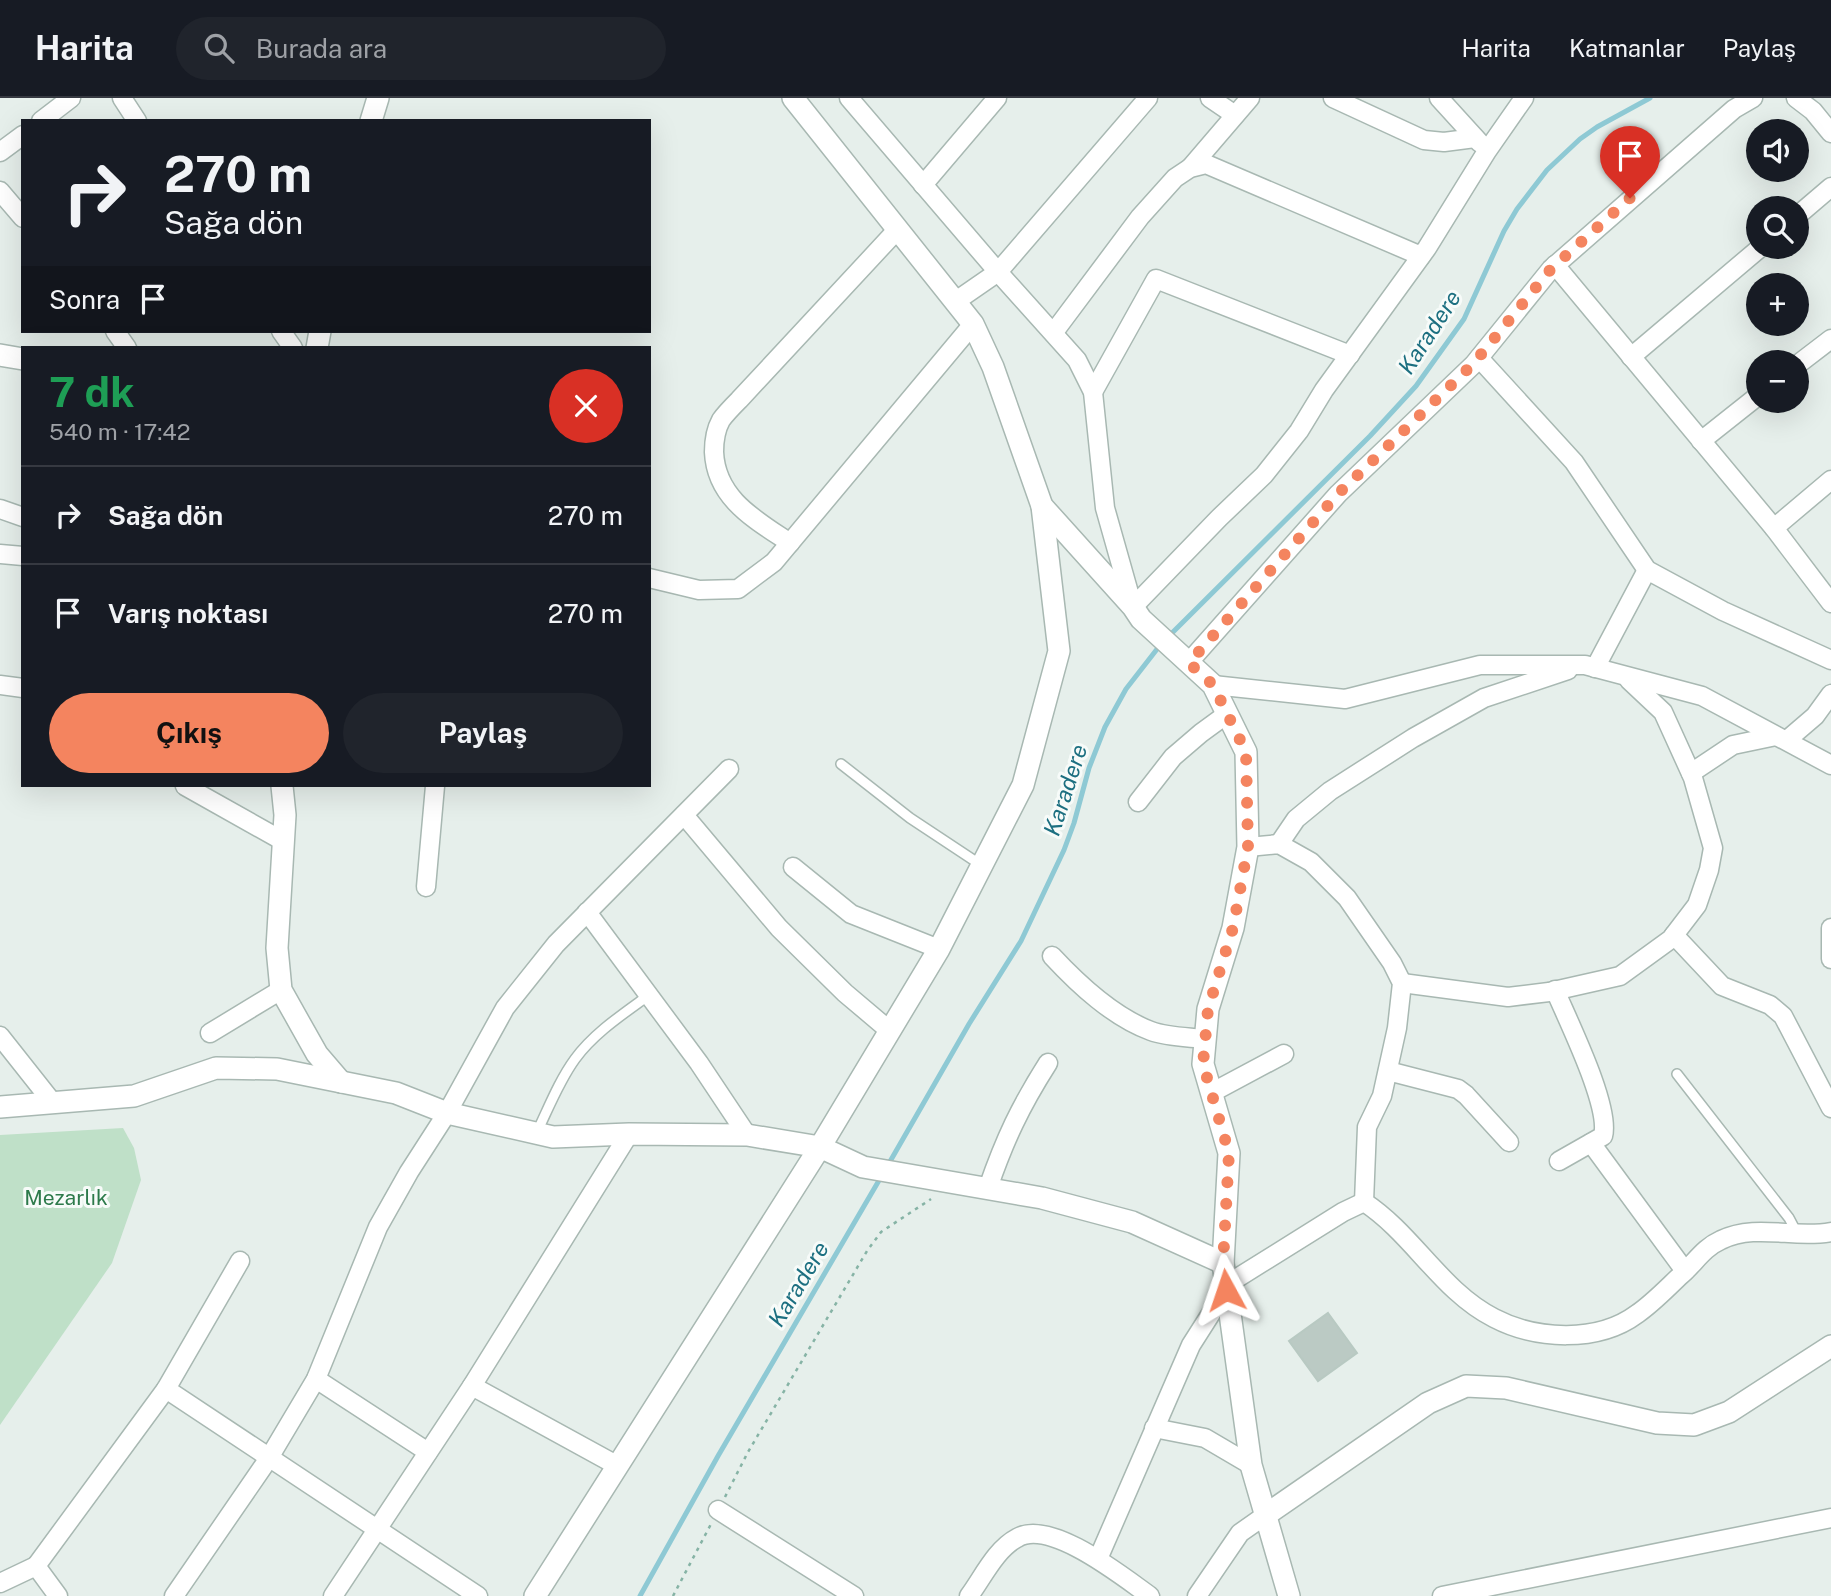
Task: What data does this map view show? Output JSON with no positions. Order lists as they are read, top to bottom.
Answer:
{
  "water": ["Karadere"],
  "parks": ["Mezarlık"],
  "page": {
    "header": "Harita",
    "search": "Burada ara",
    "nav": ["Harita", "Katmanlar", "Paylaş"],
    "map_buttons": ["+", "−"],
    "turn": ["270 m", "Sağa dön"],
    "then": "Sonra",
    "heading": ["7 dk", "540 m · 17:42"],
    "list": [
      {
        "name": "Sağa dön",
        "value": "270 m"
      },
      {
        "name": "Varış noktası",
        "value": "270 m"
      }
    ],
    "buttons": ["Çıkış", "Paylaş"]
  }
}
